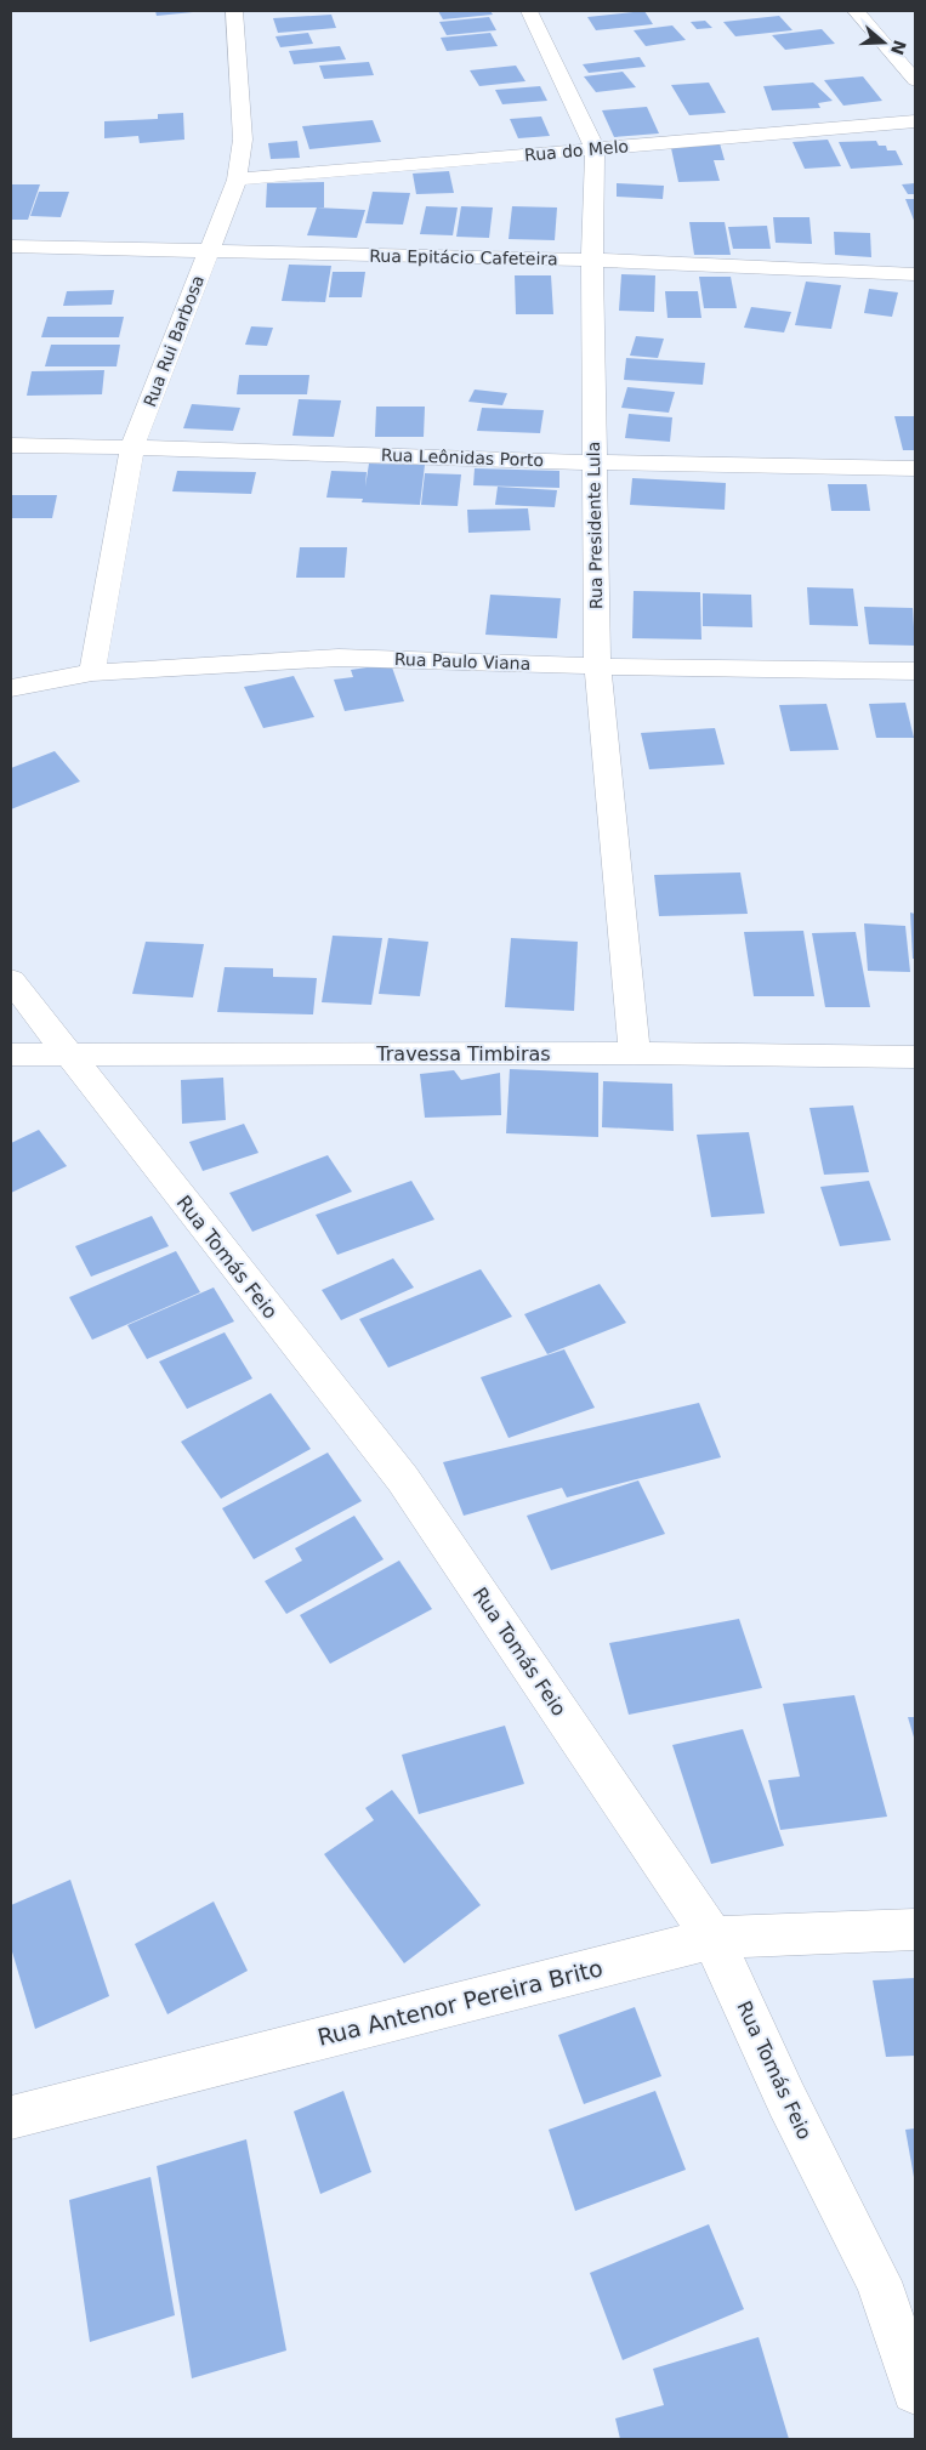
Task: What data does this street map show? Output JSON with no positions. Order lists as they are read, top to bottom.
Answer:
{
  "streets": {
    "street": [
      "Rua do Melo",
      "Rua Epitácio Cafeteira",
      "Rua Rui Barbosa",
      "Rua Leônidas Porto",
      "Rua Presidente Lula",
      "Rua Paulo Viana",
      "Travessa Timbiras",
      "Rua Tomás Feio",
      "Rua Antenor Pereira Brito"
    ]
  },
  "crossings": [
    ["Rua do Melo", "Rua Rui Barbosa"],
    ["Rua do Melo", "Rua Presidente Lula"],
    ["Rua Epitácio Cafeteira", "Rua Rui Barbosa"],
    ["Rua Epitácio Cafeteira", "Rua Presidente Lula"],
    ["Rua Rui Barbosa", "Rua Leônidas Porto"],
    ["Rua Rui Barbosa", "Rua Paulo Viana"],
    ["Rua Leônidas Porto", "Rua Presidente Lula"],
    ["Rua Presidente Lula", "Rua Paulo Viana"],
    ["Rua Presidente Lula", "Travessa Timbiras"],
    ["Travessa Timbiras", "Rua Tomás Feio"],
    ["Rua Tomás Feio", "Rua Antenor Pereira Brito"]
  ],
  "north": "right"
}
